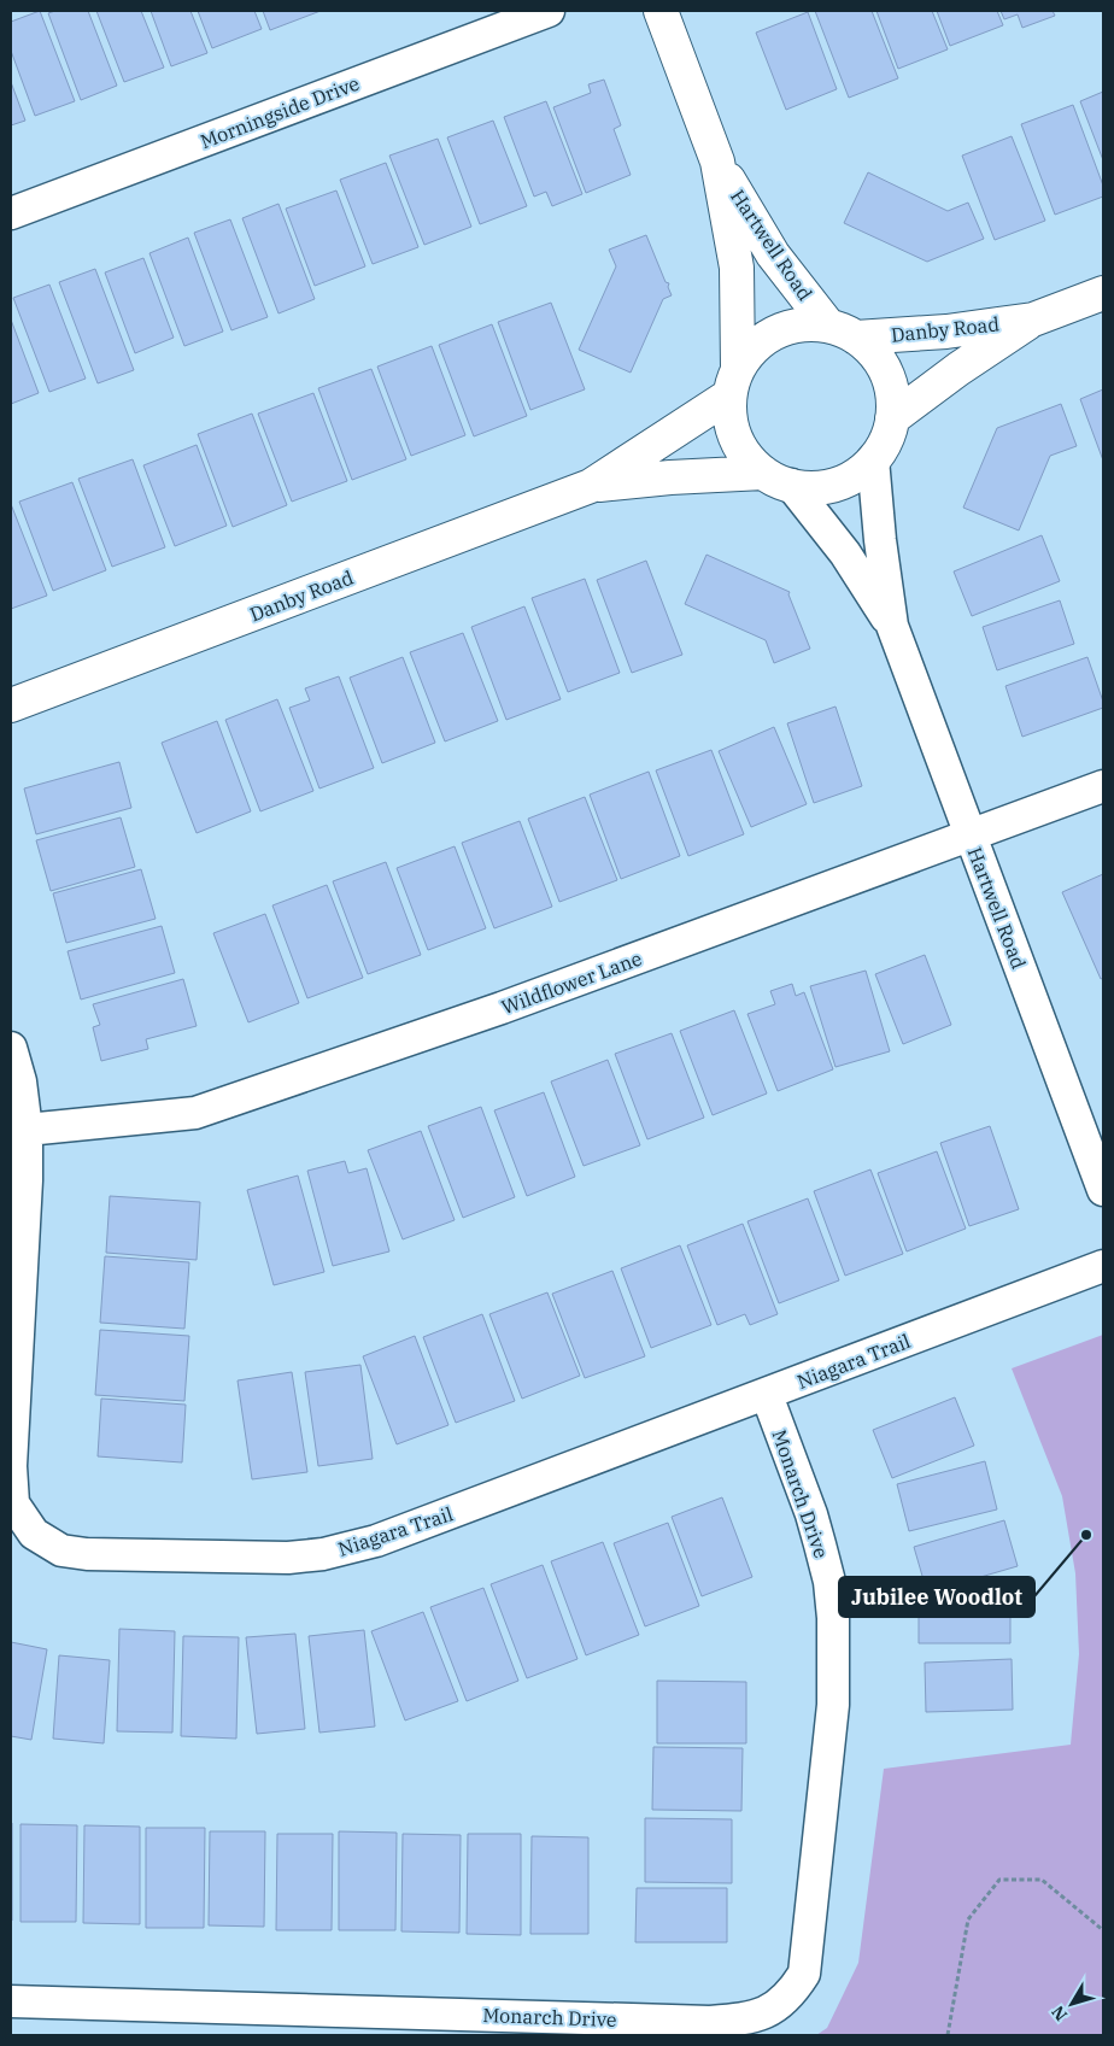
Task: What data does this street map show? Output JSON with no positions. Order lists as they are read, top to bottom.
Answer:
{
  "streets": {
    "street": [
      "Morningside Drive",
      "Hartwell Road",
      "Danby Road",
      "Wildflower Lane",
      "Niagara Trail",
      "Monarch Drive"
    ]
  },
  "crossings": [
    ["Hartwell Road", "Danby Road"],
    ["Hartwell Road", "Wildflower Lane"],
    ["Wildflower Lane", "Niagara Trail"],
    ["Niagara Trail", "Monarch Drive"]
  ],
  "places": ["Jubilee Woodlot"],
  "north": "bottom left"
}
